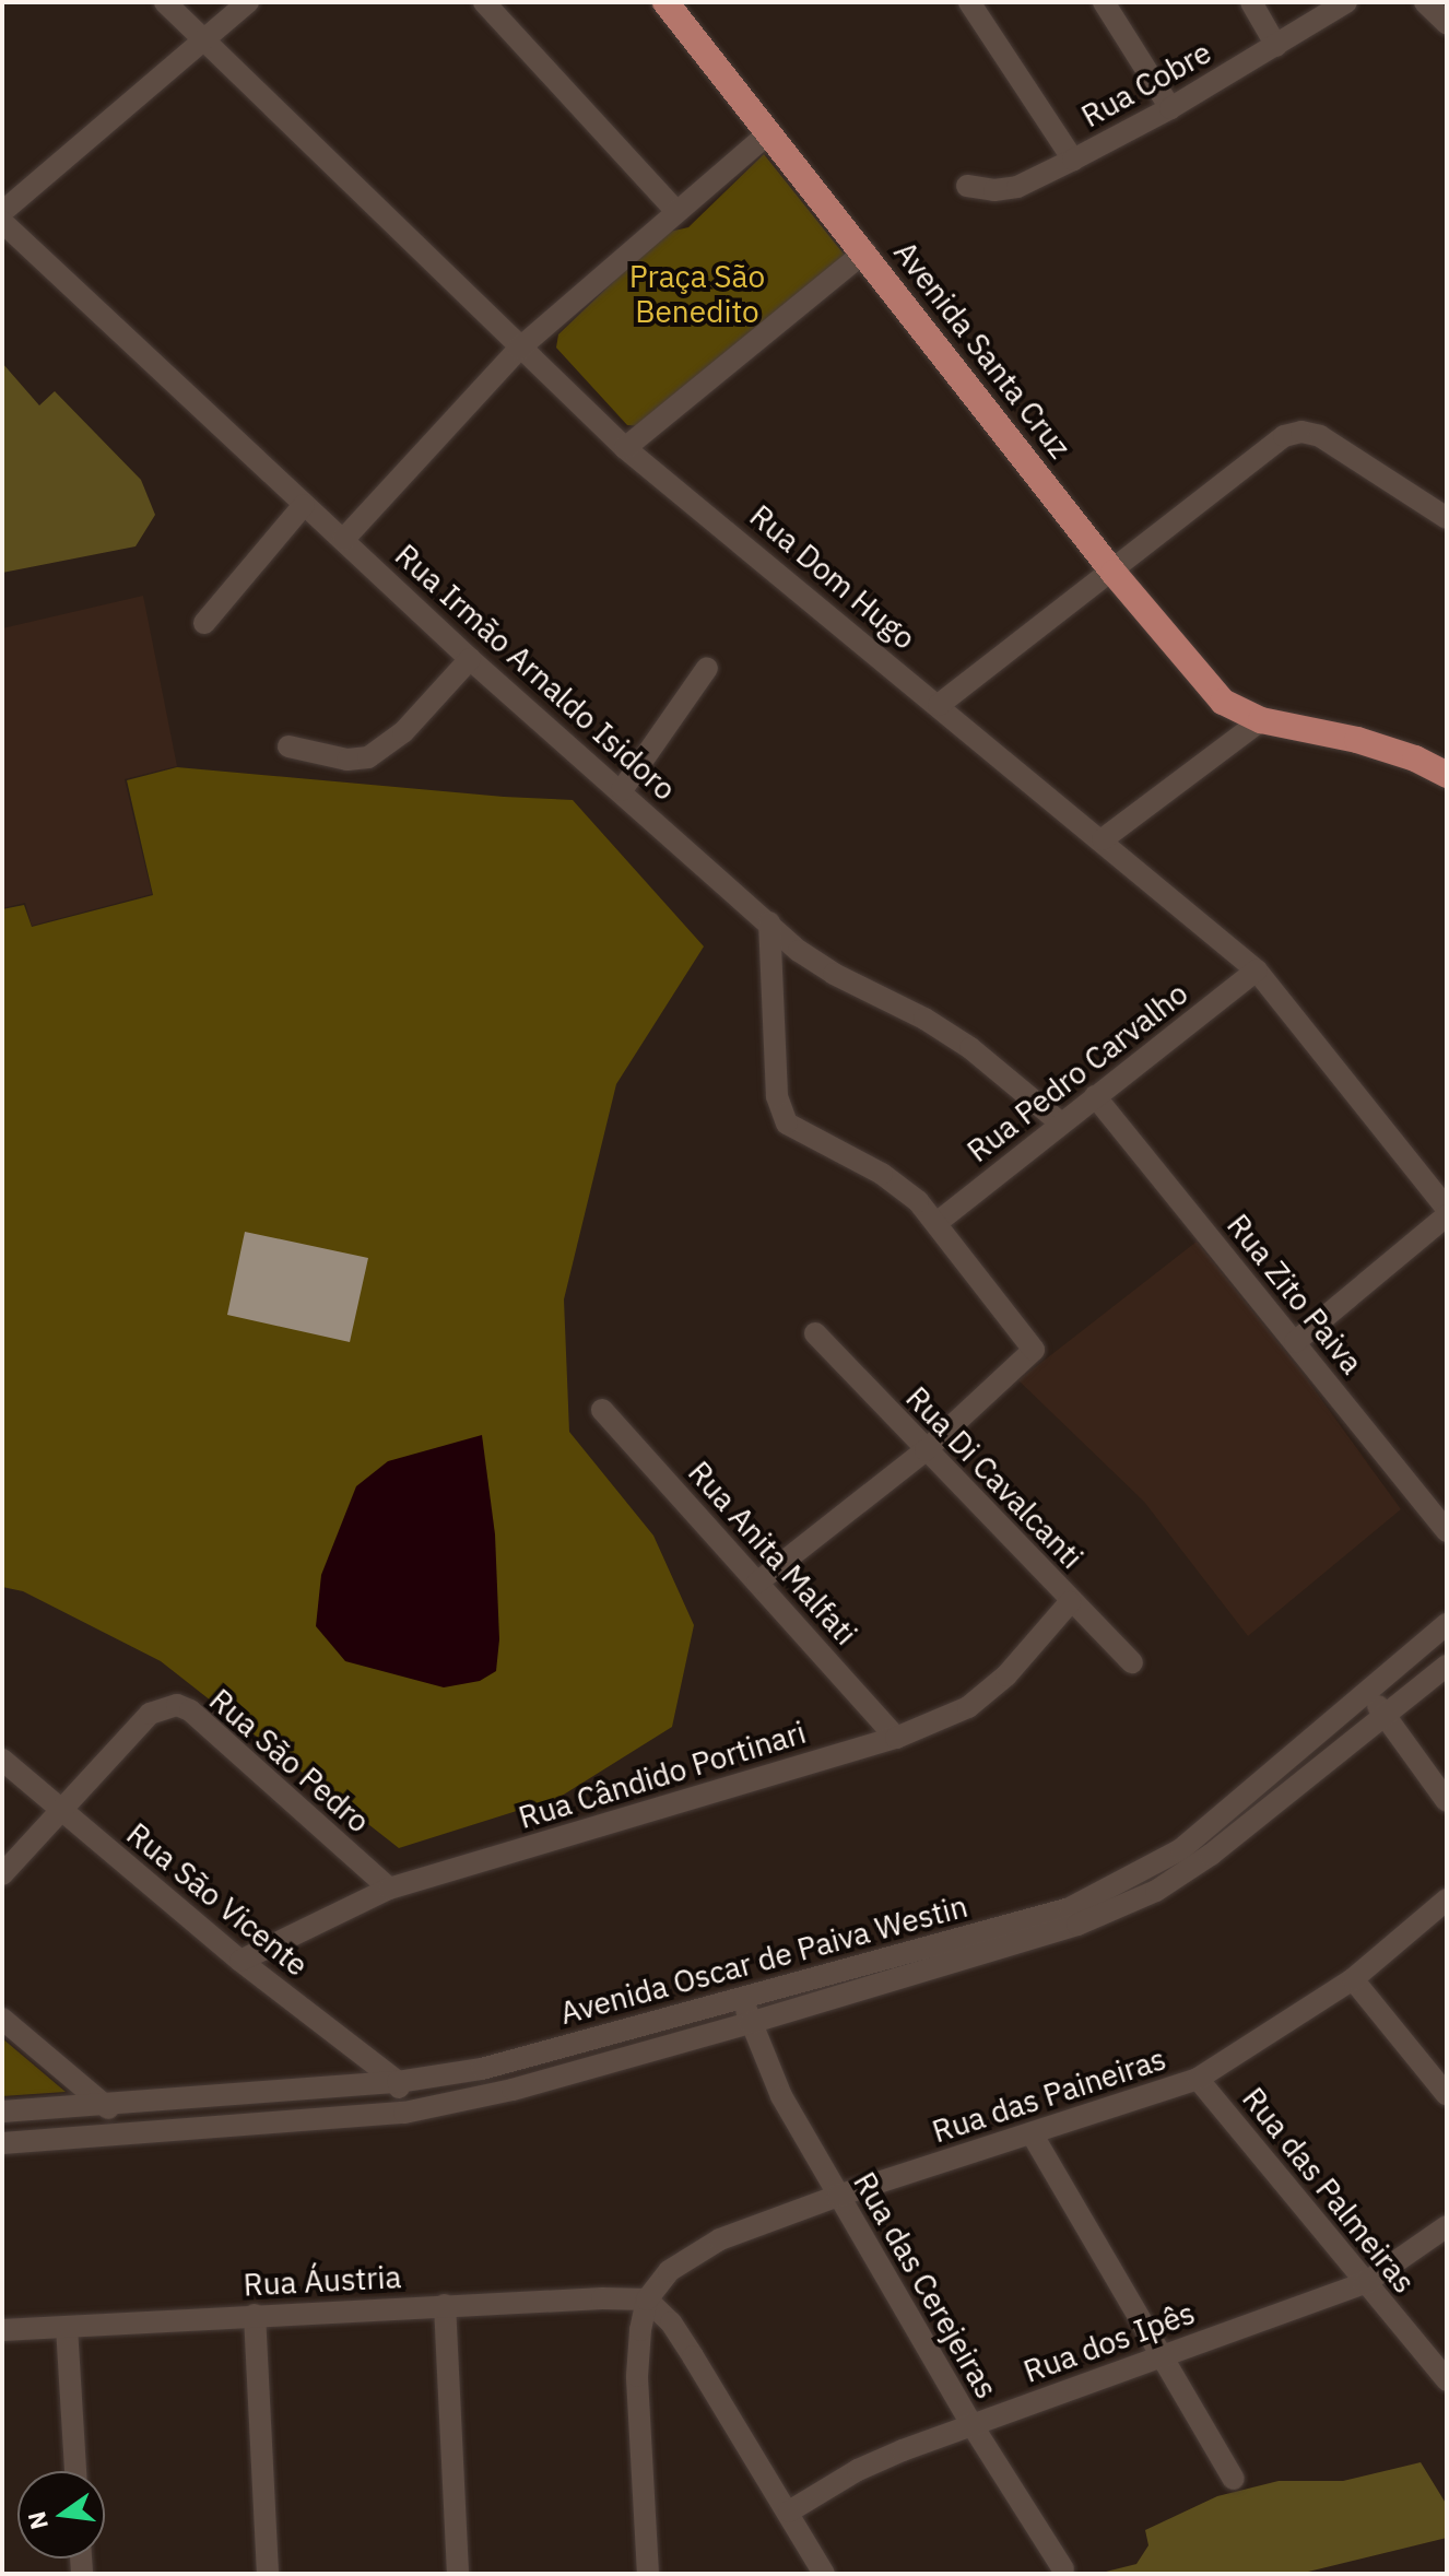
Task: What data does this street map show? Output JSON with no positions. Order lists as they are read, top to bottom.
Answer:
{
  "streets": {
    "main road": ["Avenida Santa Cruz"],
    "street": [
      "Rua Cobre",
      "Rua Dom Hugo",
      "Rua Irmão Arnaldo Isidoro",
      "Rua Pedro Carvalho",
      "Rua Zito Paiva",
      "Rua Di Cavalcanti",
      "Rua Anita Malfati",
      "Rua São Pedro",
      "Rua Cândido Portinari",
      "Rua São Vicente",
      "Avenida Oscar de Paiva Westin",
      "Rua das Paineiras",
      "Rua das Palmeiras",
      "Rua Áustria",
      "Rua das Cerejeiras",
      "Rua dos Ipês"
    ]
  },
  "crossings": [
    ["Rua Dom Hugo", "Rua Pedro Carvalho"],
    ["Rua Irmão Arnaldo Isidoro", "Rua Pedro Carvalho"],
    ["Rua Pedro Carvalho", "Rua Zito Paiva"],
    ["Rua Di Cavalcanti", "Rua Cândido Portinari"],
    ["Rua Anita Malfati", "Rua Cândido Portinari"],
    ["Rua São Pedro", "Rua Cândido Portinari"],
    ["Rua São Pedro", "Rua São Vicente"],
    ["Rua Cândido Portinari", "Rua São Vicente"],
    ["Rua São Vicente", "Avenida Oscar de Paiva Westin"],
    ["Avenida Oscar de Paiva Westin", "Rua das Cerejeiras"],
    ["Rua das Paineiras", "Rua das Palmeiras"],
    ["Rua das Paineiras", "Rua Áustria"],
    ["Rua das Paineiras", "Rua das Cerejeiras"],
    ["Rua das Palmeiras", "Rua dos Ipês"],
    ["Rua das Cerejeiras", "Rua dos Ipês"]
  ],
  "parks": ["Praça São Benedito"],
  "north": "left"
}
